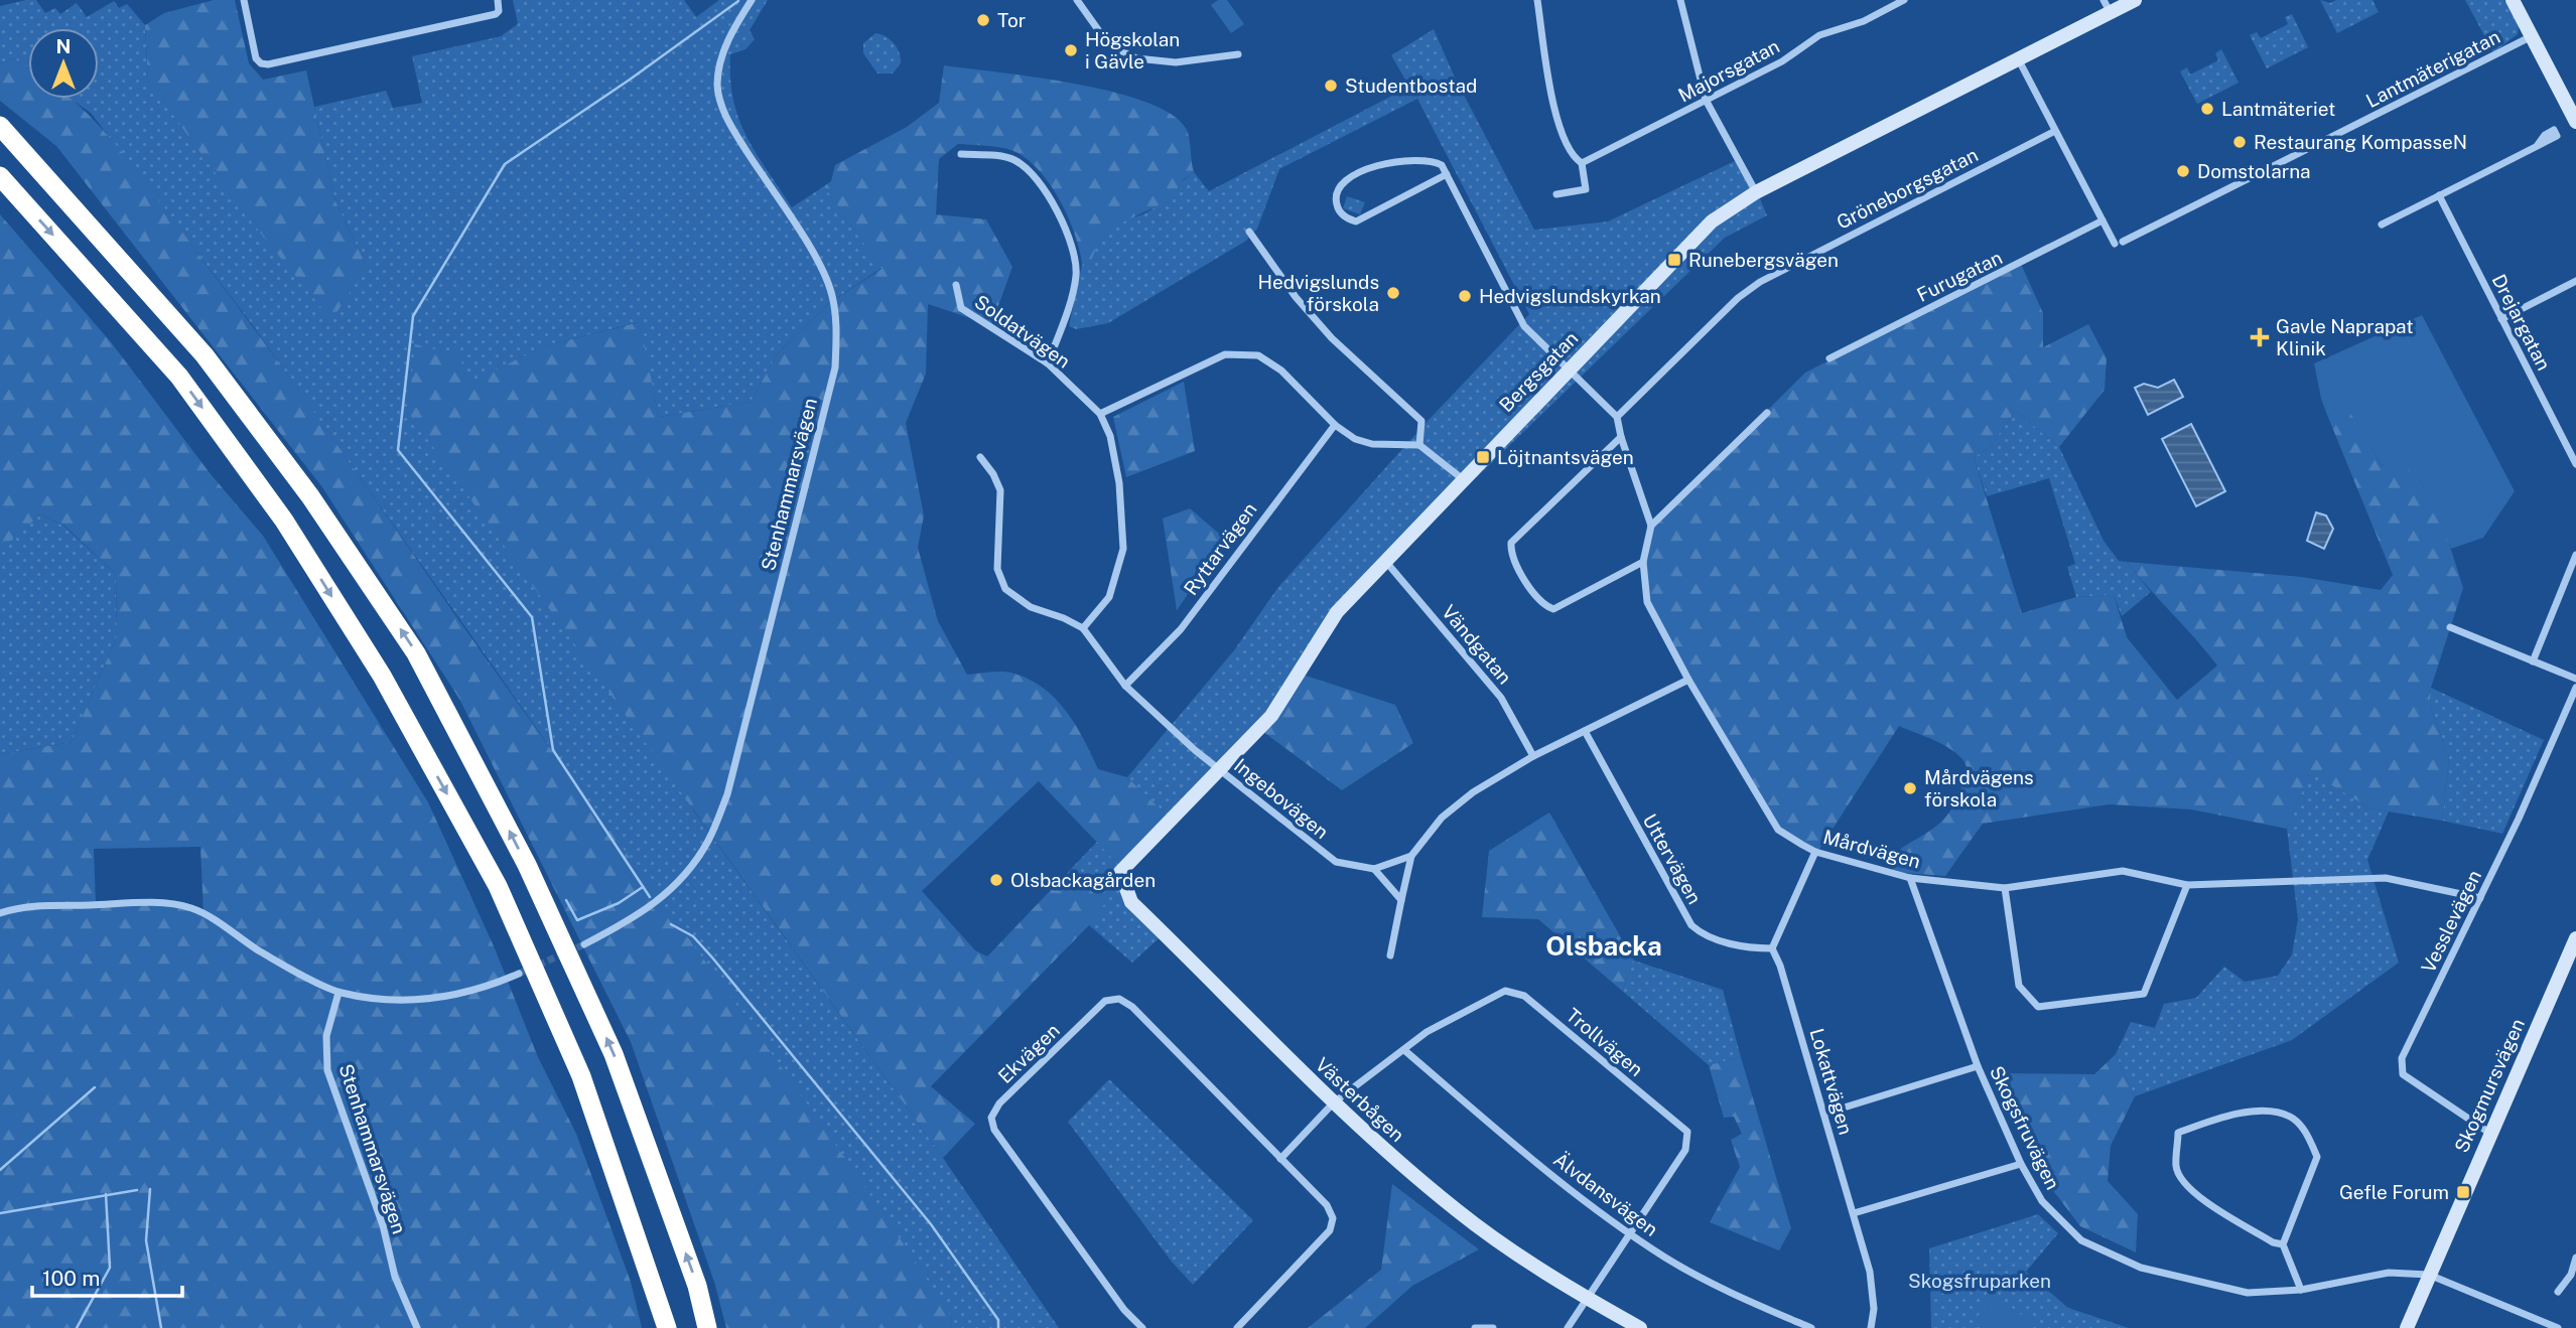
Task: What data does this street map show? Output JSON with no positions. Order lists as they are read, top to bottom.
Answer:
{
  "streets": {
    "street": [
      "Lantmäterigatan",
      "Majorsgatan",
      "Gröneborgsgatan",
      "Furugatan",
      "Drejargatan",
      "Soldatvägen",
      "Bergsgatan",
      "Stenhammarsvägen",
      "Ryttarvägen",
      "Vändgatan",
      "Ingebovägen",
      "Mårdvägen",
      "Uttervägen",
      "Vesslevägen",
      "Trollvägen",
      "Ekvägen",
      "Lokattvägen",
      "Skogmursvägen",
      "Västerbågen",
      "Skogsfruvägen",
      "Älvdansvägen"
    ]
  },
  "crossings": [
    ["Lantmäterigatan", "Furugatan"],
    ["Soldatvägen", "Ingebovägen"],
    ["Bergsgatan", "Vändgatan"],
    ["Bergsgatan", "Ingebovägen"],
    ["Bergsgatan", "Västerbågen"],
    ["Ryttarvägen", "Ingebovägen"],
    ["Mårdvägen", "Vesslevägen"],
    ["Mårdvägen", "Skogsfruvägen"],
    ["Uttervägen", "Lokattvägen"],
    ["Vesslevägen", "Skogmursvägen"],
    ["Trollvägen", "Västerbågen"],
    ["Trollvägen", "Älvdansvägen"],
    ["Skogmursvägen", "Skogsfruvägen"]
  ],
  "districts": ["Olsbacka"],
  "parks": ["Skogsfruparken"],
  "places": {
    "other": [
      "Tor",
      "Högskolan i Gävle",
      "Studentbostad",
      "Lantmäteriet",
      "Restaurang KompasseN",
      "Domstolarna",
      "Hedvigslunds förskola",
      "Hedvigslundskyrkan",
      "Mårdvägens förskola",
      "Olsbackagården"
    ],
    "transit": ["Runebergsvägen", "Löjtnantsvägen", "Gefle Forum"],
    "health": ["Gavle Naprapat Klinik"]
  },
  "scale_bar": "100 m",
  "north": "top"
}
